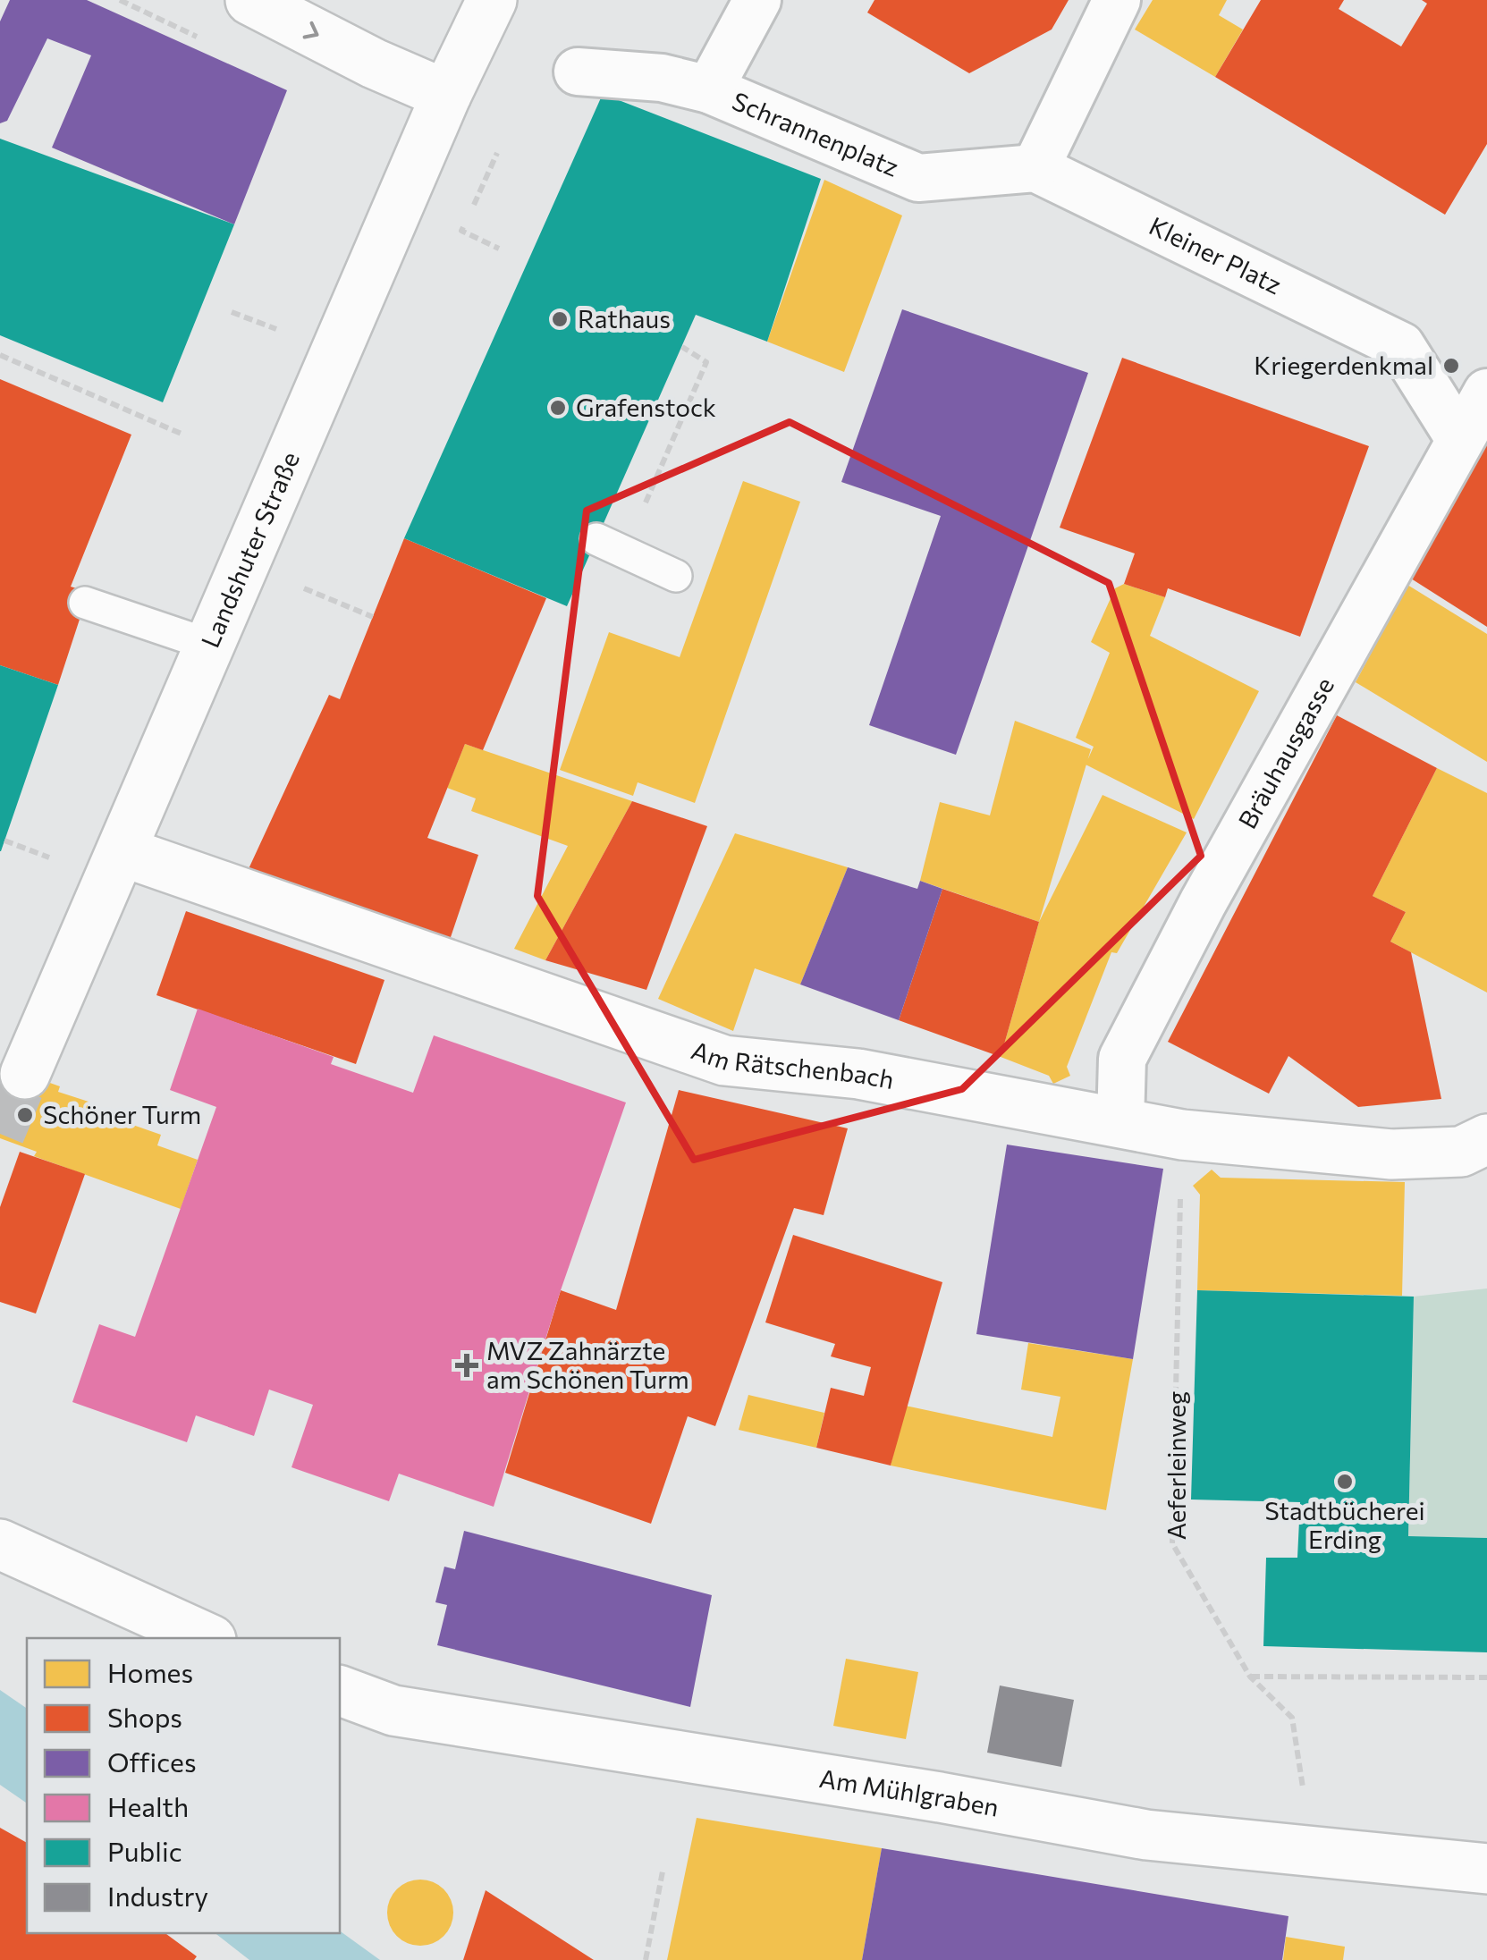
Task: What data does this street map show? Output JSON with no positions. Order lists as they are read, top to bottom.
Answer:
{
  "streets": {
    "street": [
      "Schrannenplatz",
      "Kleiner Platz",
      "Landshuter Straße",
      "Bräuhausgasse",
      "Am Rätschenbach",
      "Am Mühlgraben"
    ],
    "path": ["Aeferleinweg"]
  },
  "crossings": [
    ["Schrannenplatz", "Kleiner Platz"],
    ["Kleiner Platz", "Bräuhausgasse"],
    ["Landshuter Straße", "Am Rätschenbach"],
    ["Bräuhausgasse", "Am Rätschenbach"],
    ["Am Rätschenbach", "Aeferleinweg"]
  ],
  "places": {
    "other": [
      "Rathaus",
      "Kriegerdenkmal",
      "Grafenstock",
      "Schöner Turm",
      "Stadtbücherei Erding"
    ],
    "health": ["MVZ Zahnärzte am Schönen Turm"]
  },
  "legend": [
    "Homes",
    "Shops",
    "Offices",
    "Health",
    "Public",
    "Industry"
  ]
}
